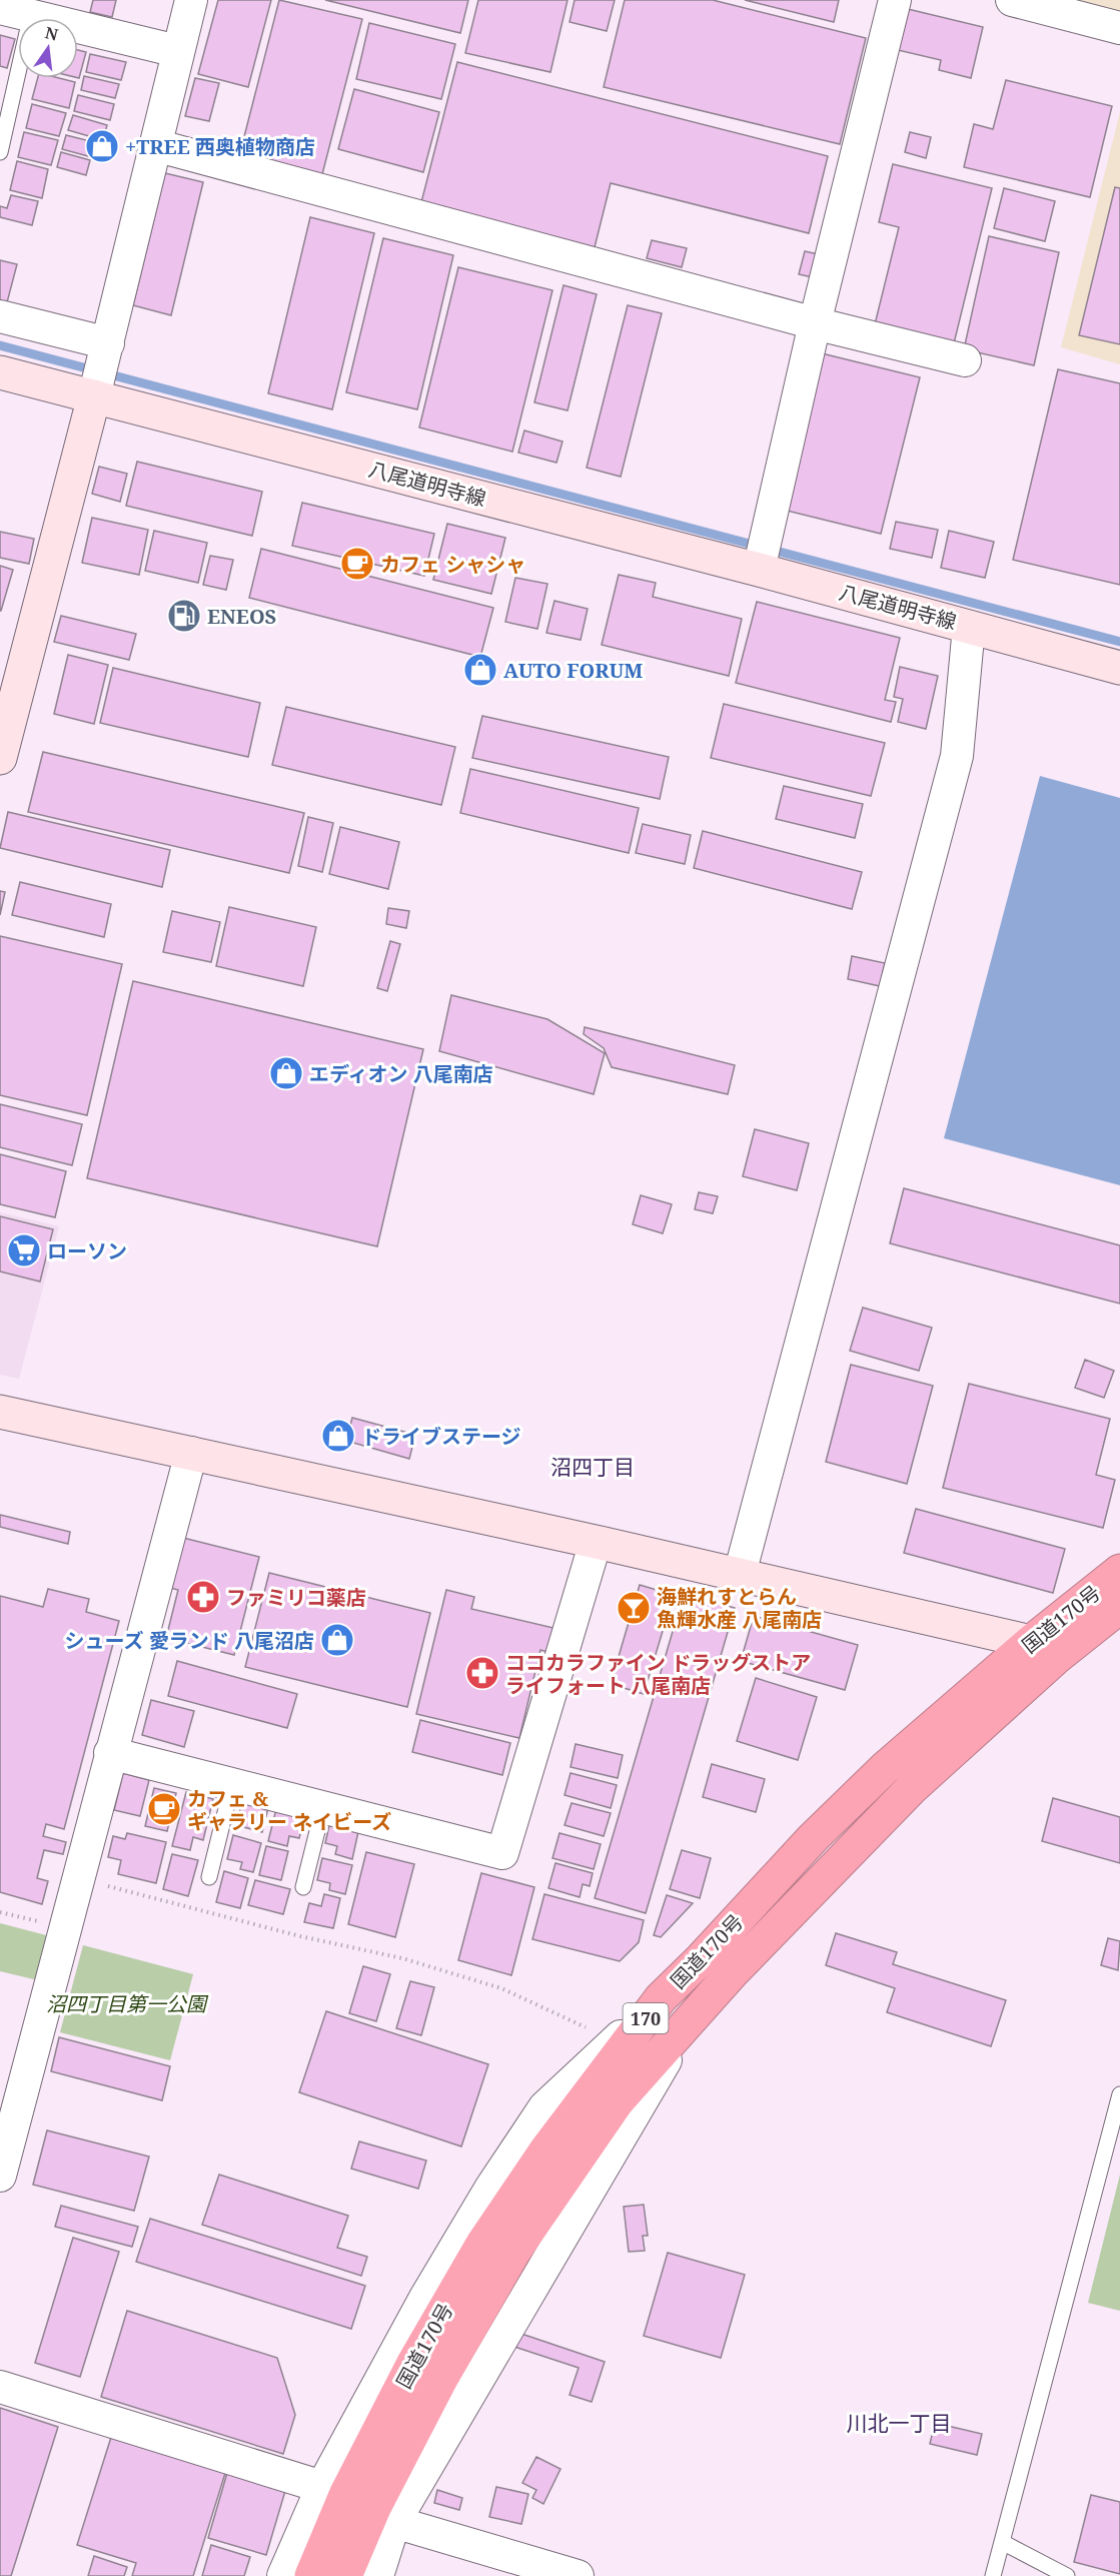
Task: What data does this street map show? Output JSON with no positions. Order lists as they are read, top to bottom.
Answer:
{
  "streets": {
    "highway": ["国道170号", "170"],
    "main road": ["八尾道明寺線"]
  },
  "districts": ["沼四丁目", "川北一丁目"],
  "parks": ["沼四丁目第一公園"],
  "places": {
    "shop": [
      "+TREE 西奥植物商店",
      "AUTO FORUM",
      "エディオン 八尾南店",
      "ドライブステージ",
      "シューズ 愛ランド 八尾沼店"
    ],
    "cafe": ["カフェ シャシャ", "カフェ & ギャラリー ネイビーズ"],
    "fuel station": ["ENEOS"],
    "supermarket": ["ローソン"],
    "pharmacy": ["ファミリコ薬店", "ココカラファイン ドラッグストア ライフォート 八尾南店"],
    "bar": ["海鮮れすとらん 魚輝水産 八尾南店"]
  },
  "north": "top"
}
